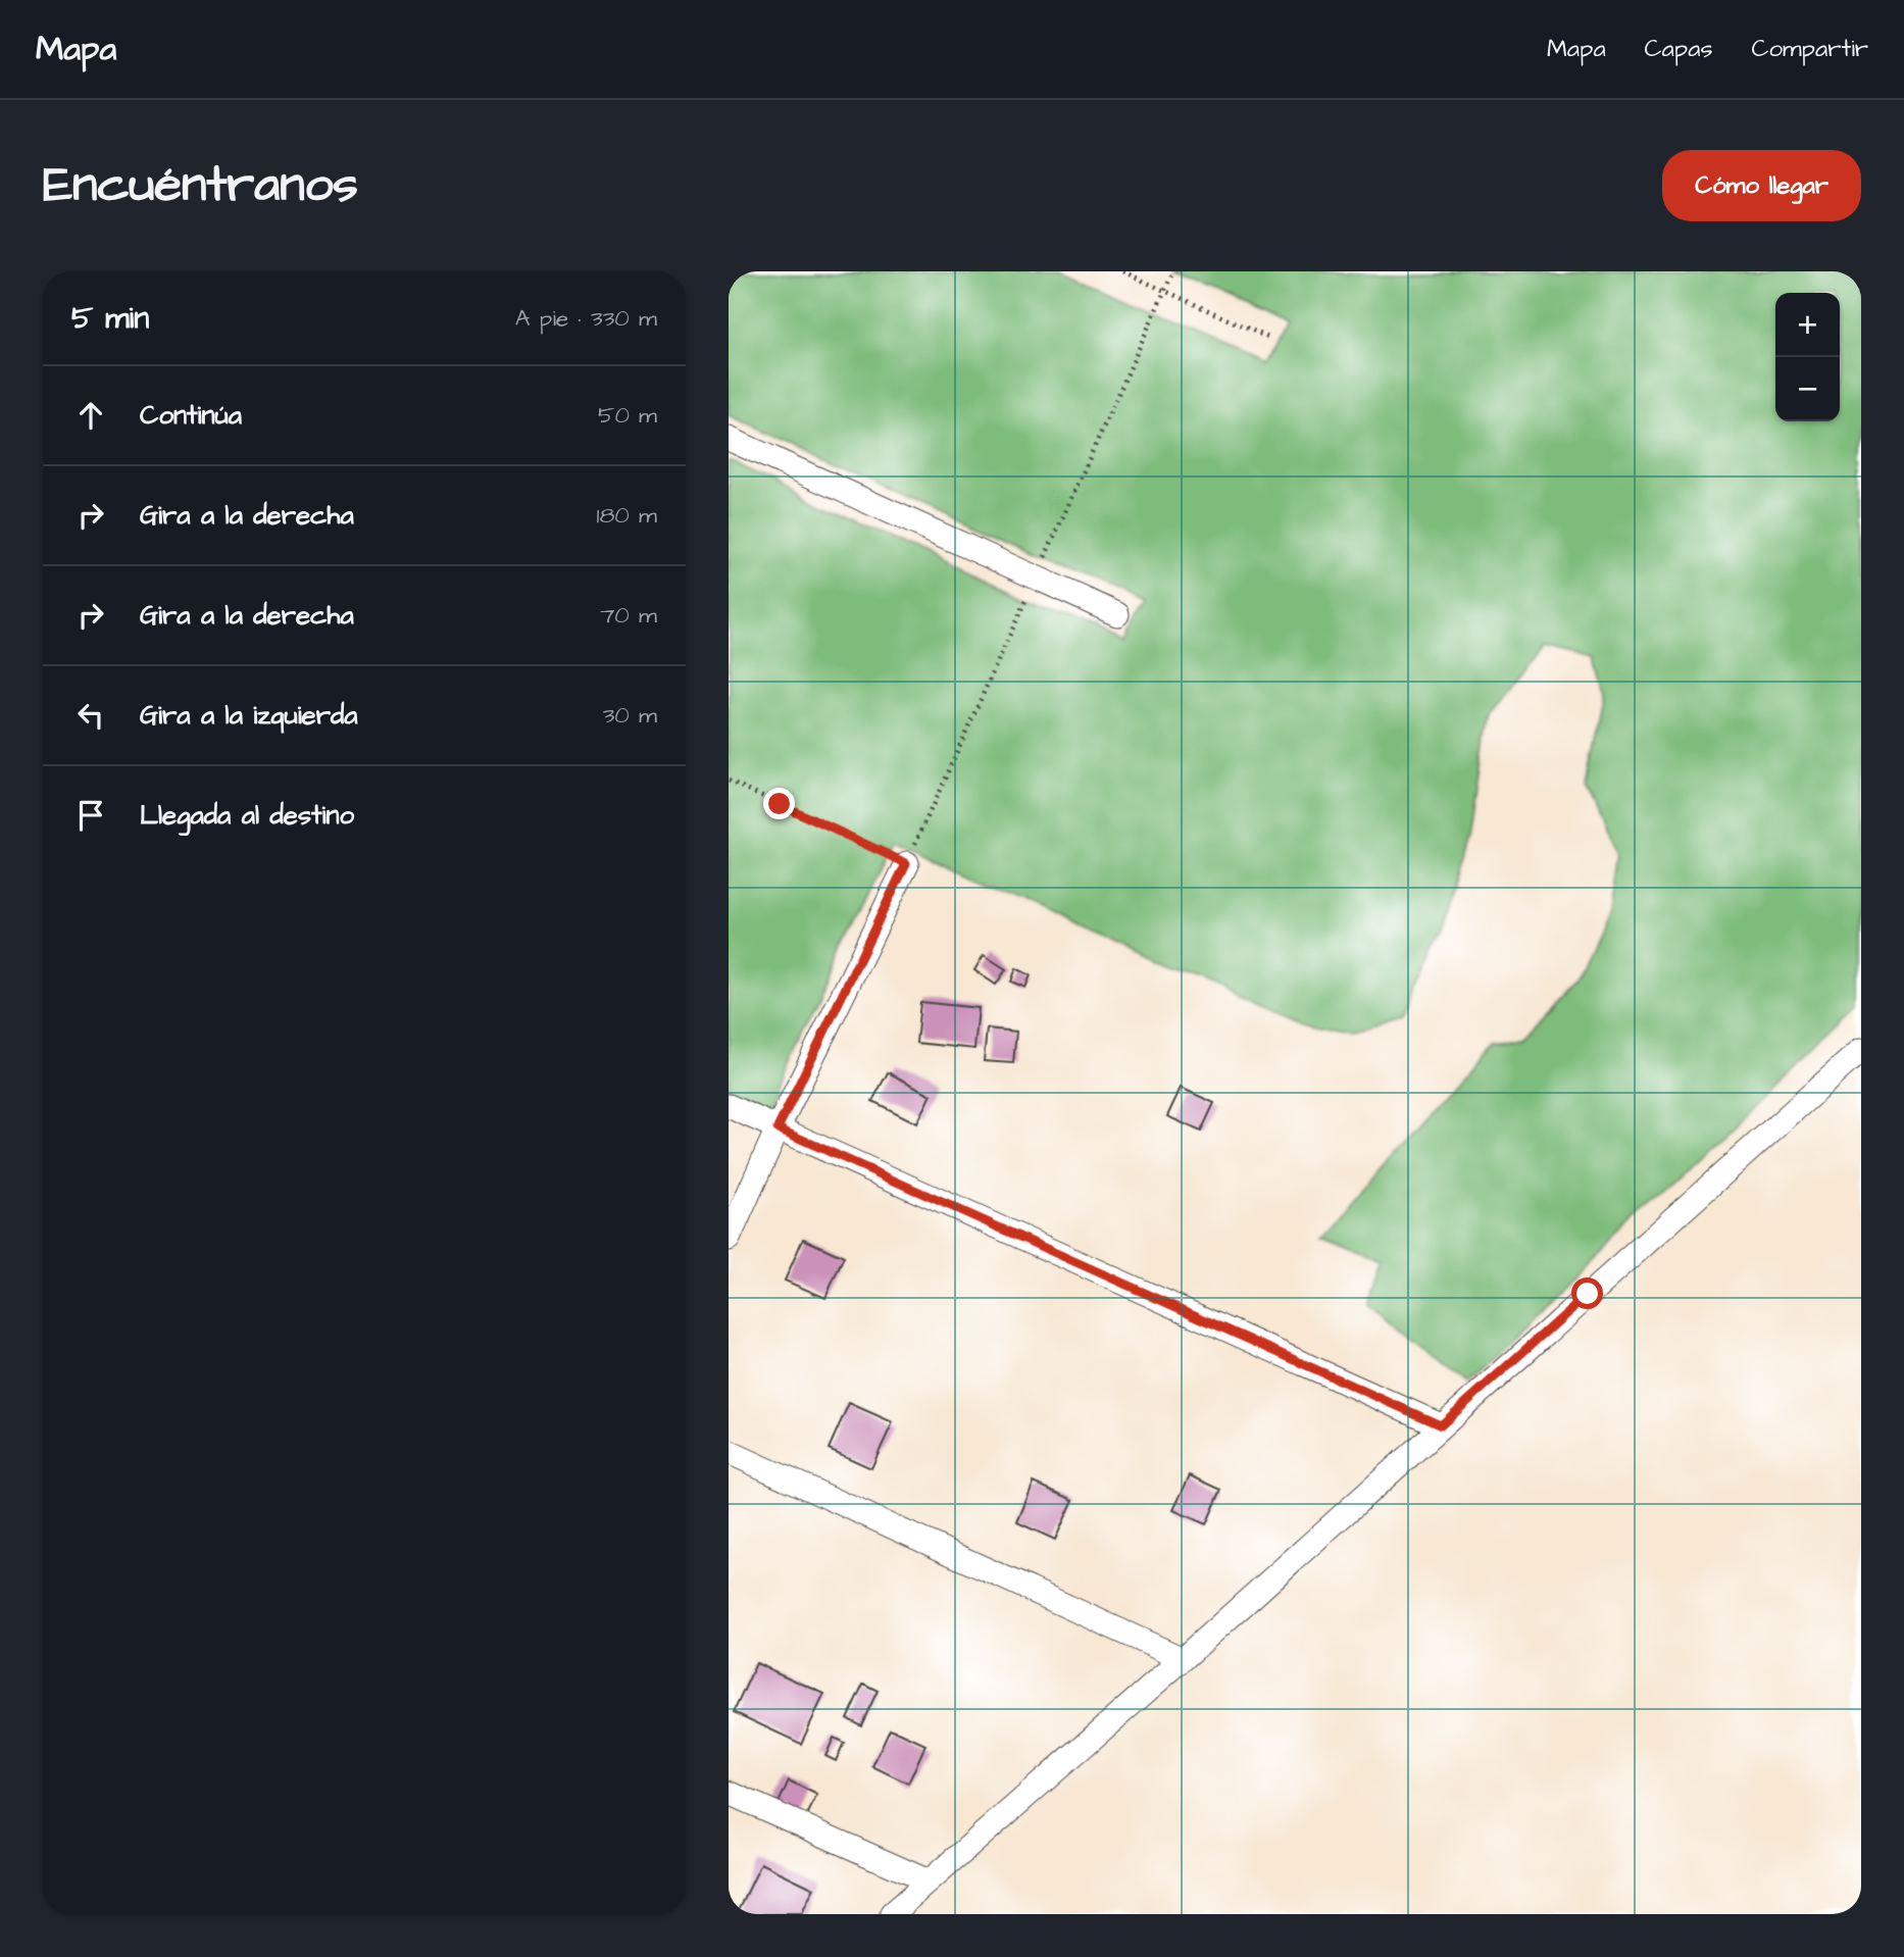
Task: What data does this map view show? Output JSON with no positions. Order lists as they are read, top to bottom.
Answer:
{
  "page": {
    "header": "Mapa",
    "nav": ["Mapa", "Capas", "Compartir"],
    "buttons": "Cómo llegar",
    "title": "Encuéntranos",
    "heading": ["5 min", "A pie · 330 m"],
    "map_buttons": ["+", "−"],
    "list": [
      ["Continúa", "50 m"],
      ["Gira a la derecha", "180 m"],
      ["Gira a la derecha", "70 m"],
      ["Gira a la izquierda", "30 m"],
      "Llegada al destino"
    ]
  }
}
